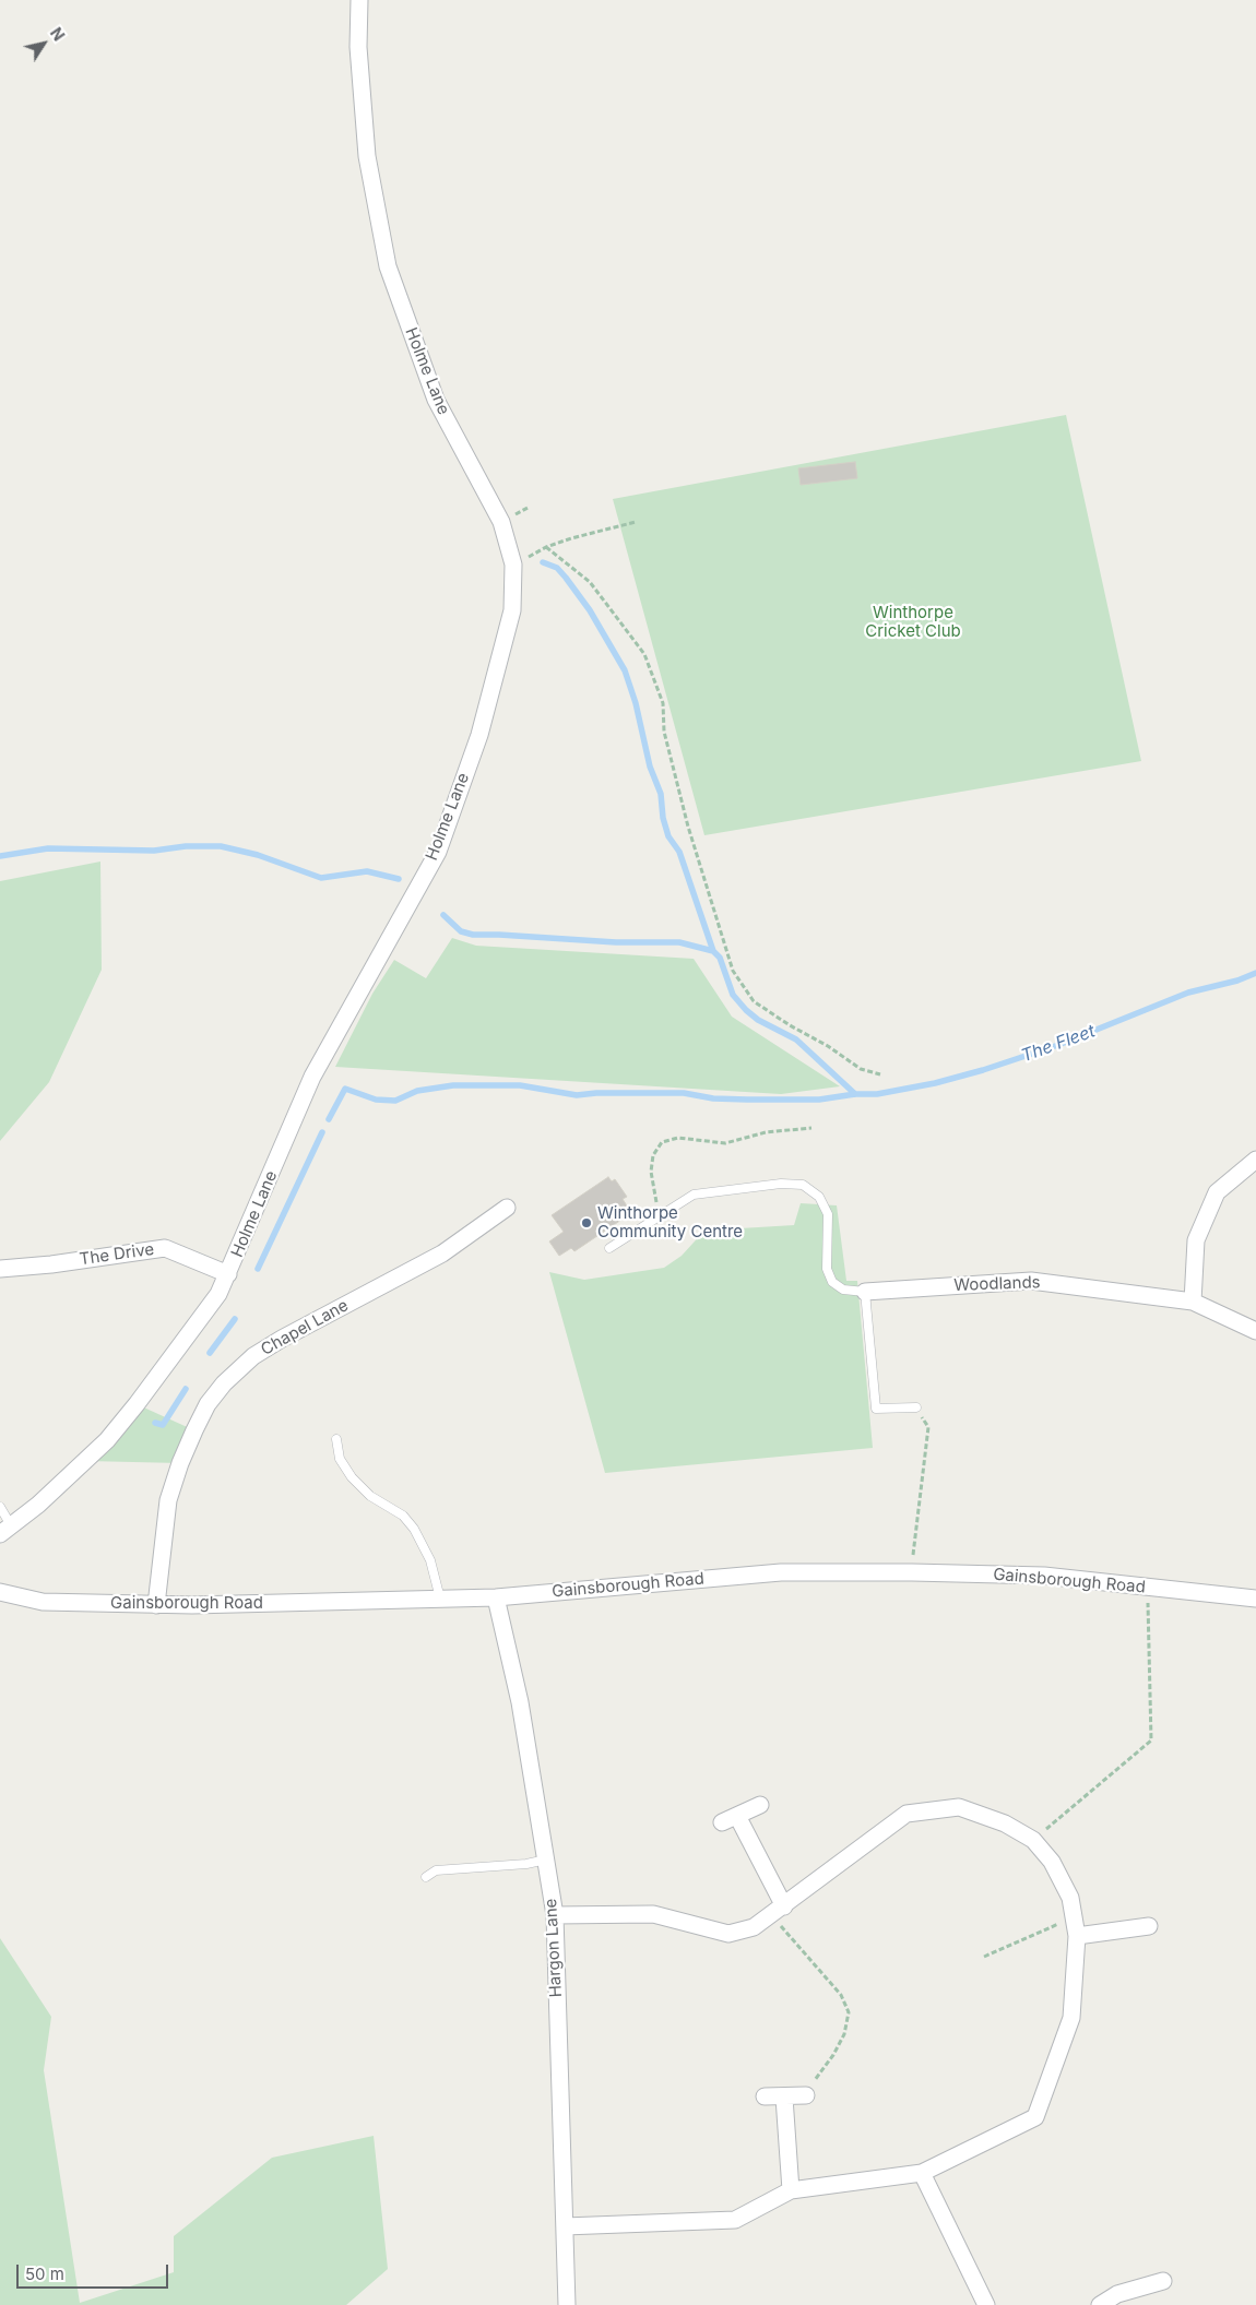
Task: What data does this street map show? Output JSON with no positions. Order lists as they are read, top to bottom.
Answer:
{
  "streets": {
    "street": [
      "Holme Lane",
      "The Drive",
      "Woodlands",
      "Chapel Lane",
      "Gainsborough Road",
      "Hargon Lane"
    ]
  },
  "crossings": [
    ["Holme Lane", "The Drive"],
    ["Chapel Lane", "Gainsborough Road"],
    ["Gainsborough Road", "Hargon Lane"]
  ],
  "water": ["The Fleet"],
  "parks": ["Winthorpe Cricket Club"],
  "places": ["Winthorpe Community Centre"],
  "scale_bar": "50 m",
  "north": "top right"
}
